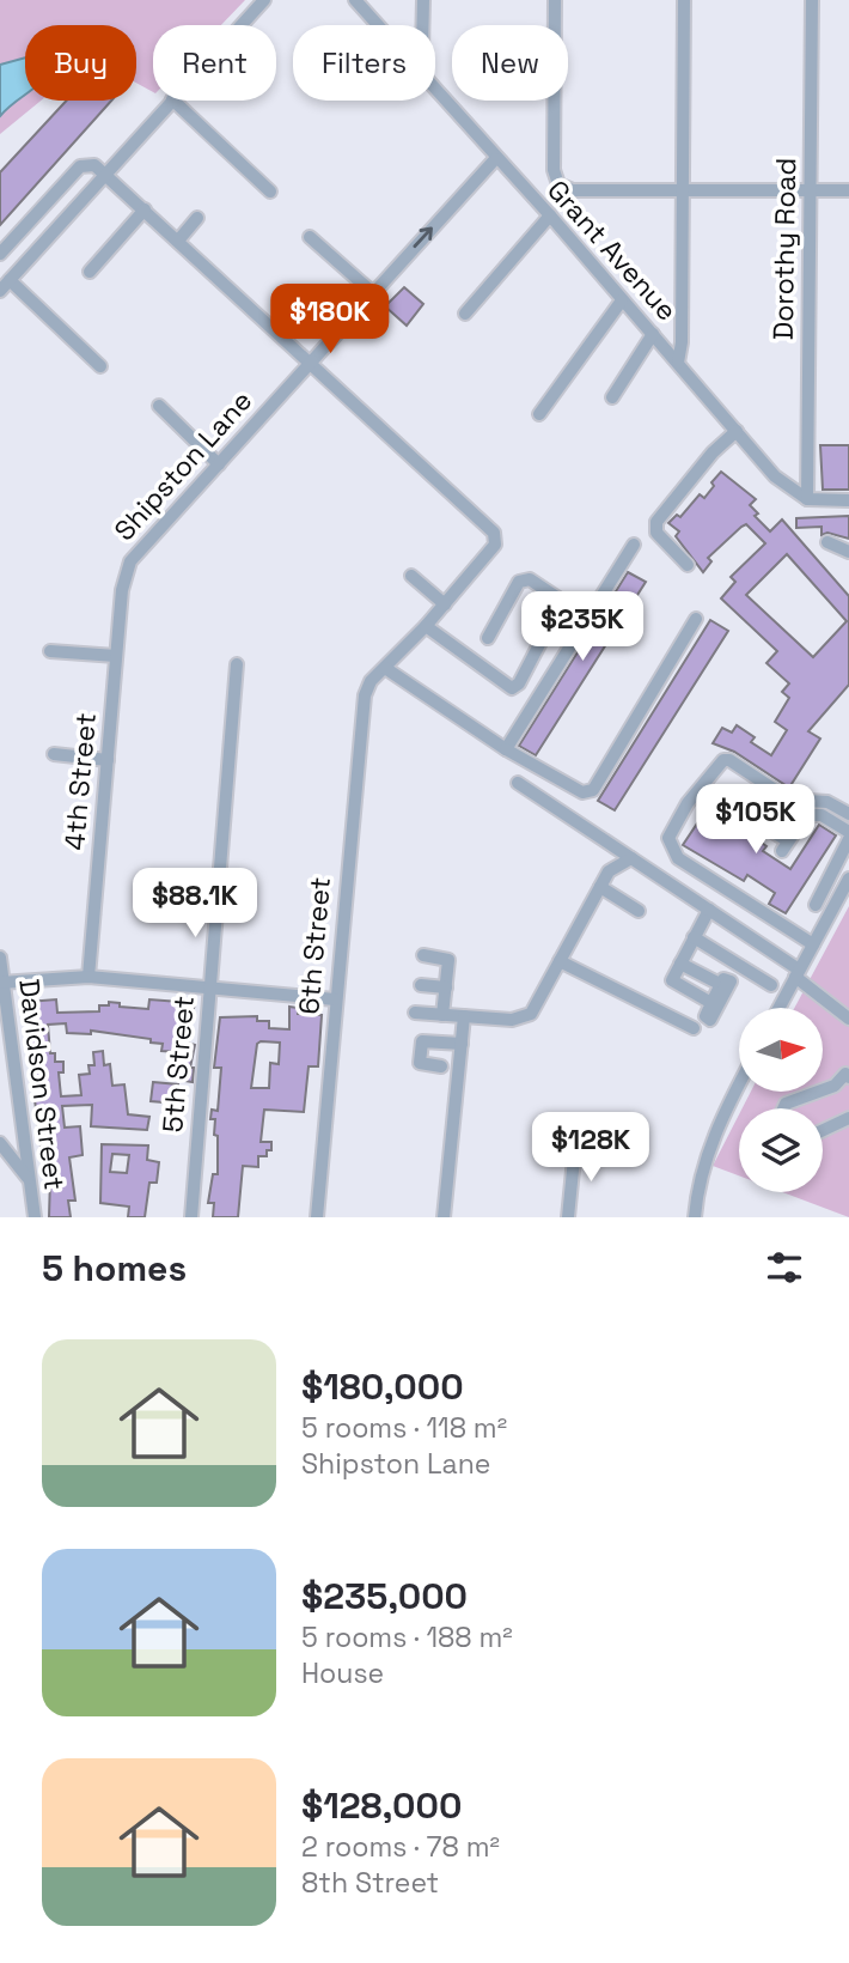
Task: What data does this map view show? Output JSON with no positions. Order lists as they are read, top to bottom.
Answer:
{
  "streets": {
    "street": [
      "Dorothy Road",
      "Grant Avenue",
      "Shipston Lane",
      "4th Street",
      "6th Street",
      "5th Street",
      "Davidson Street"
    ]
  },
  "crossings": [
    ["Dorothy Road", "Grant Avenue"],
    ["Grant Avenue", "Shipston Lane"],
    ["Shipston Lane", "4th Street"]
  ],
  "north": "right",
  "page": {
    "chip": [
      "Buy",
      "Rent",
      "Filters",
      "New"
    ],
    "price": [
      "$180K",
      "$235K",
      "$105K",
      "$88.1K",
      "$128K"
    ],
    "heading": "5 homes",
    "list": [
      {
        "name": "$180,000",
        "note": "5 rooms · 118 m² · Shipston Lane"
      },
      {
        "name": "$235,000",
        "note": "5 rooms · 188 m² · House"
      },
      {
        "name": "$128,000",
        "note": "2 rooms · 78 m² · 8th Street"
      }
    ]
  }
}
